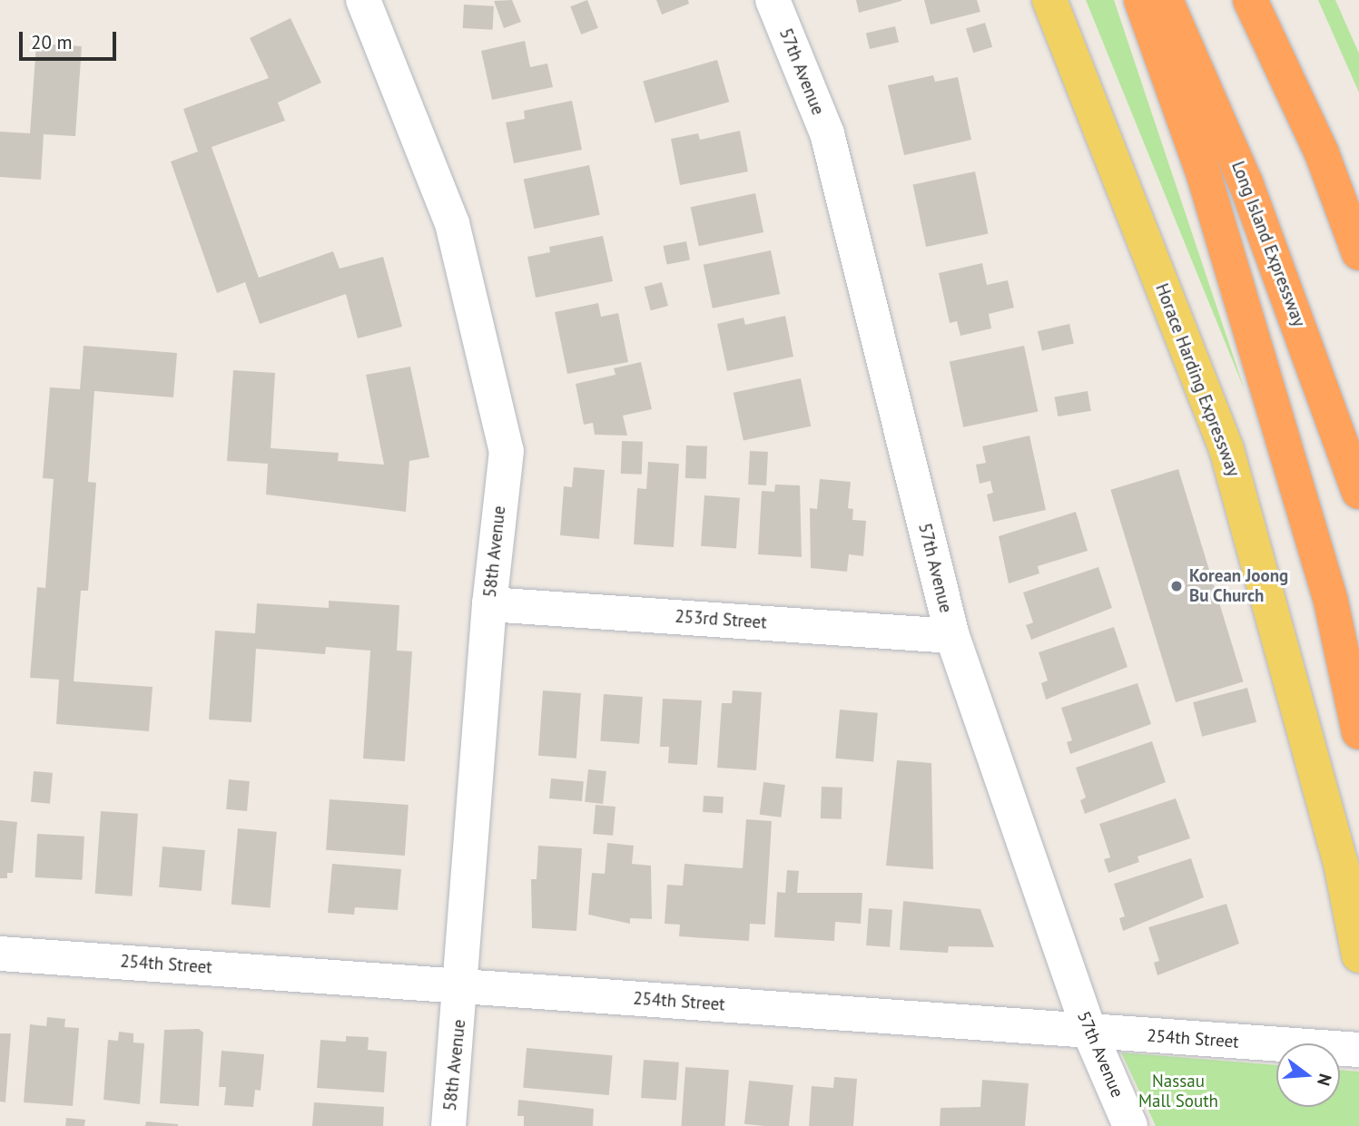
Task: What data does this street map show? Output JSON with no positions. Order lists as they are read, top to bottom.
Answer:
{
  "streets": {
    "highway": ["Long Island Expressway"],
    "main road": ["Horace Harding Expressway"],
    "street": [
      "57th Avenue",
      "58th Avenue",
      "253rd Street",
      "254th Street"
    ]
  },
  "crossings": [
    ["57th Avenue", "253rd Street"],
    ["57th Avenue", "254th Street"],
    ["58th Avenue", "253rd Street"],
    ["58th Avenue", "254th Street"]
  ],
  "parks": ["Nassau Mall South"],
  "places": ["Korean Joong Bu Church"],
  "scale_bar": "20 m",
  "north": "right"
}
